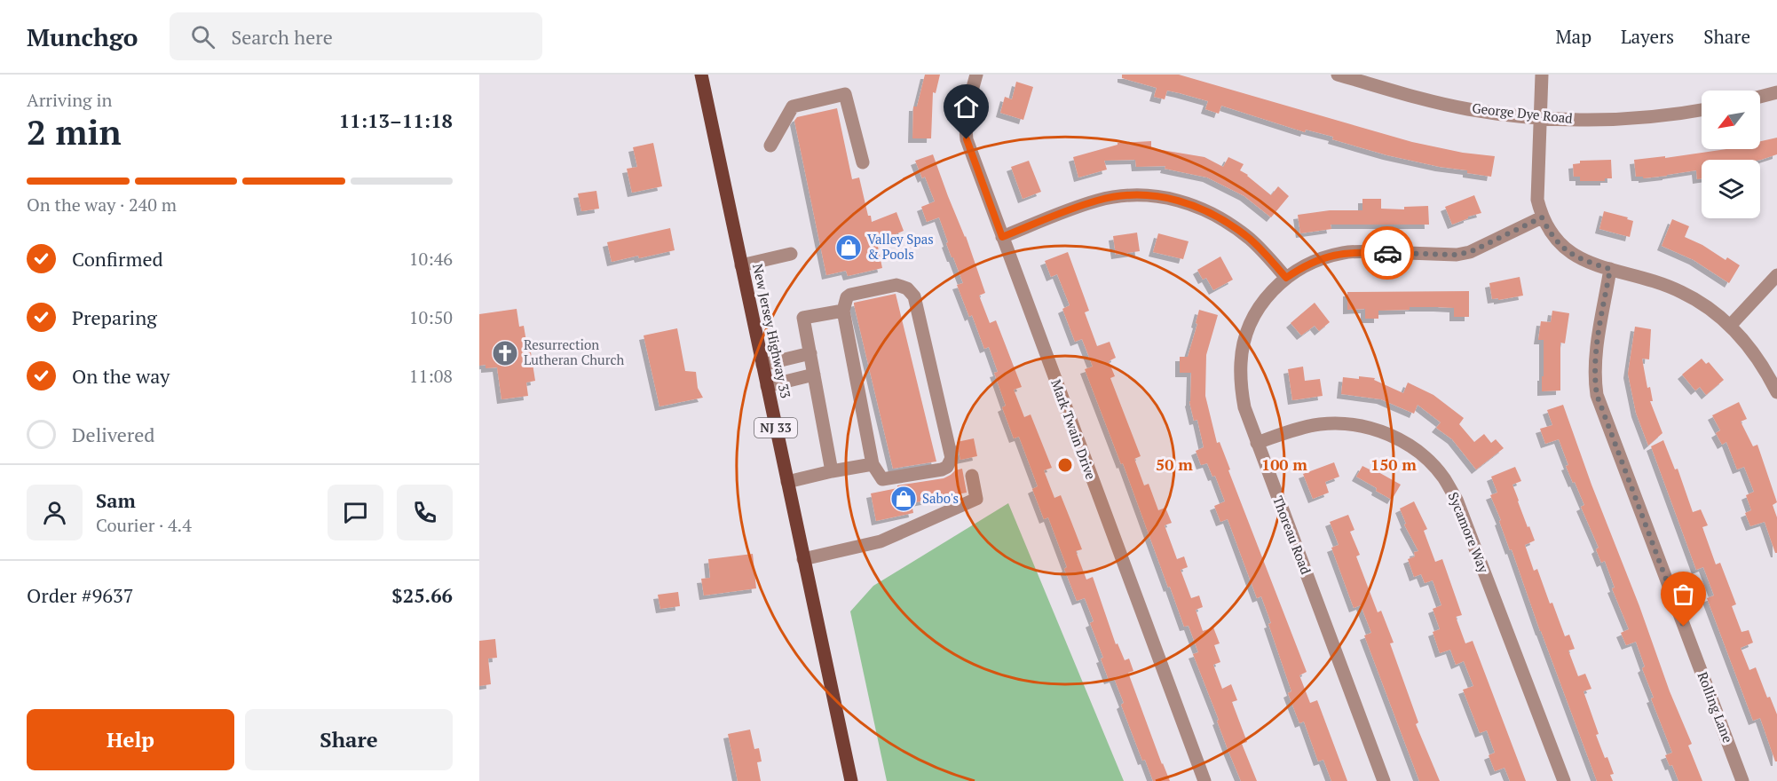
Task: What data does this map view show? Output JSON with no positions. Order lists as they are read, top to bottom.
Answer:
{
  "streets": {
    "main road": ["New Jersey Highway 33", "NJ 33"],
    "street": [
      "George Dye Road",
      "Mark Twain Drive",
      "Sycamore Way",
      "Thoreau Road",
      "Rolling Lane"
    ]
  },
  "crossings": [
    ["Sycamore Way", "Thoreau Road"]
  ],
  "places": {
    "shop": ["Valley Spas & Pools", "Sabo's"],
    "church": ["Resurrection Lutheran Church"]
  },
  "north": "bottom left",
  "page": {
    "header": "Munchgo",
    "search": "Search here",
    "nav": ["Map", "Layers", "Share"],
    "heading": ["2 min", "Arriving in", "11:13–11:18"],
    "panel": [
      "Sam",
      "Courier · 4.4",
      "Order #9637",
      "$25.66"
    ],
    "bar": "On the way · 240 m",
    "list": [
      ["Confirmed", "10:46"],
      ["Preparing", "10:50"],
      ["On the way", "11:08"],
      "Delivered"
    ],
    "buttons": ["Help", "Share"]
  },
  "rings": ["50 m", "100 m", "150 m"]
}
